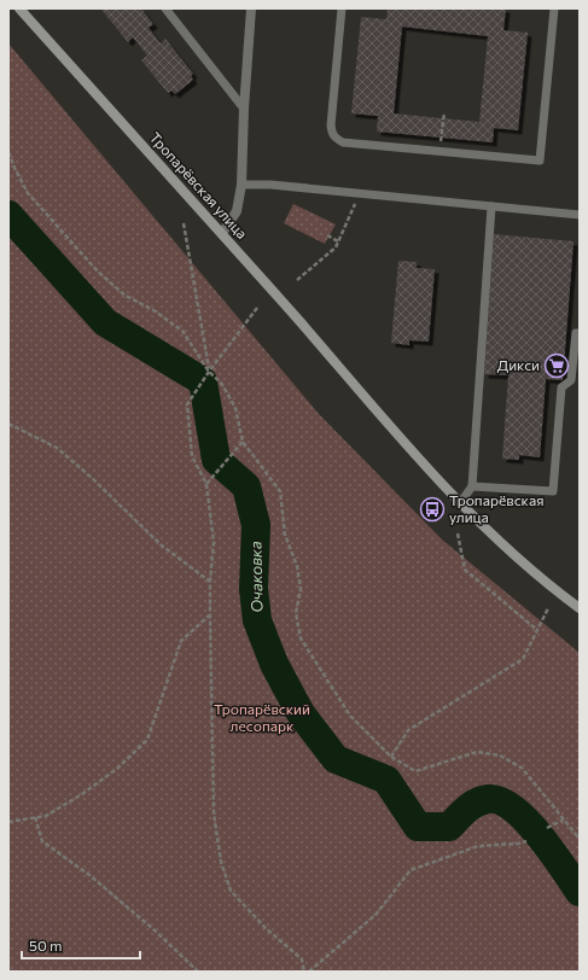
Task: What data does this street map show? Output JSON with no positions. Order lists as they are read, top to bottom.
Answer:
{
  "streets": {
    "street": ["Тропарёвская улица"]
  },
  "water": ["Очаковка"],
  "parks": ["Тропарёвский лесопарк"],
  "places": {
    "supermarket": ["Дикси"],
    "bus stop": ["Тропарёвская улица"]
  },
  "scale_bar": "50 m"
}
